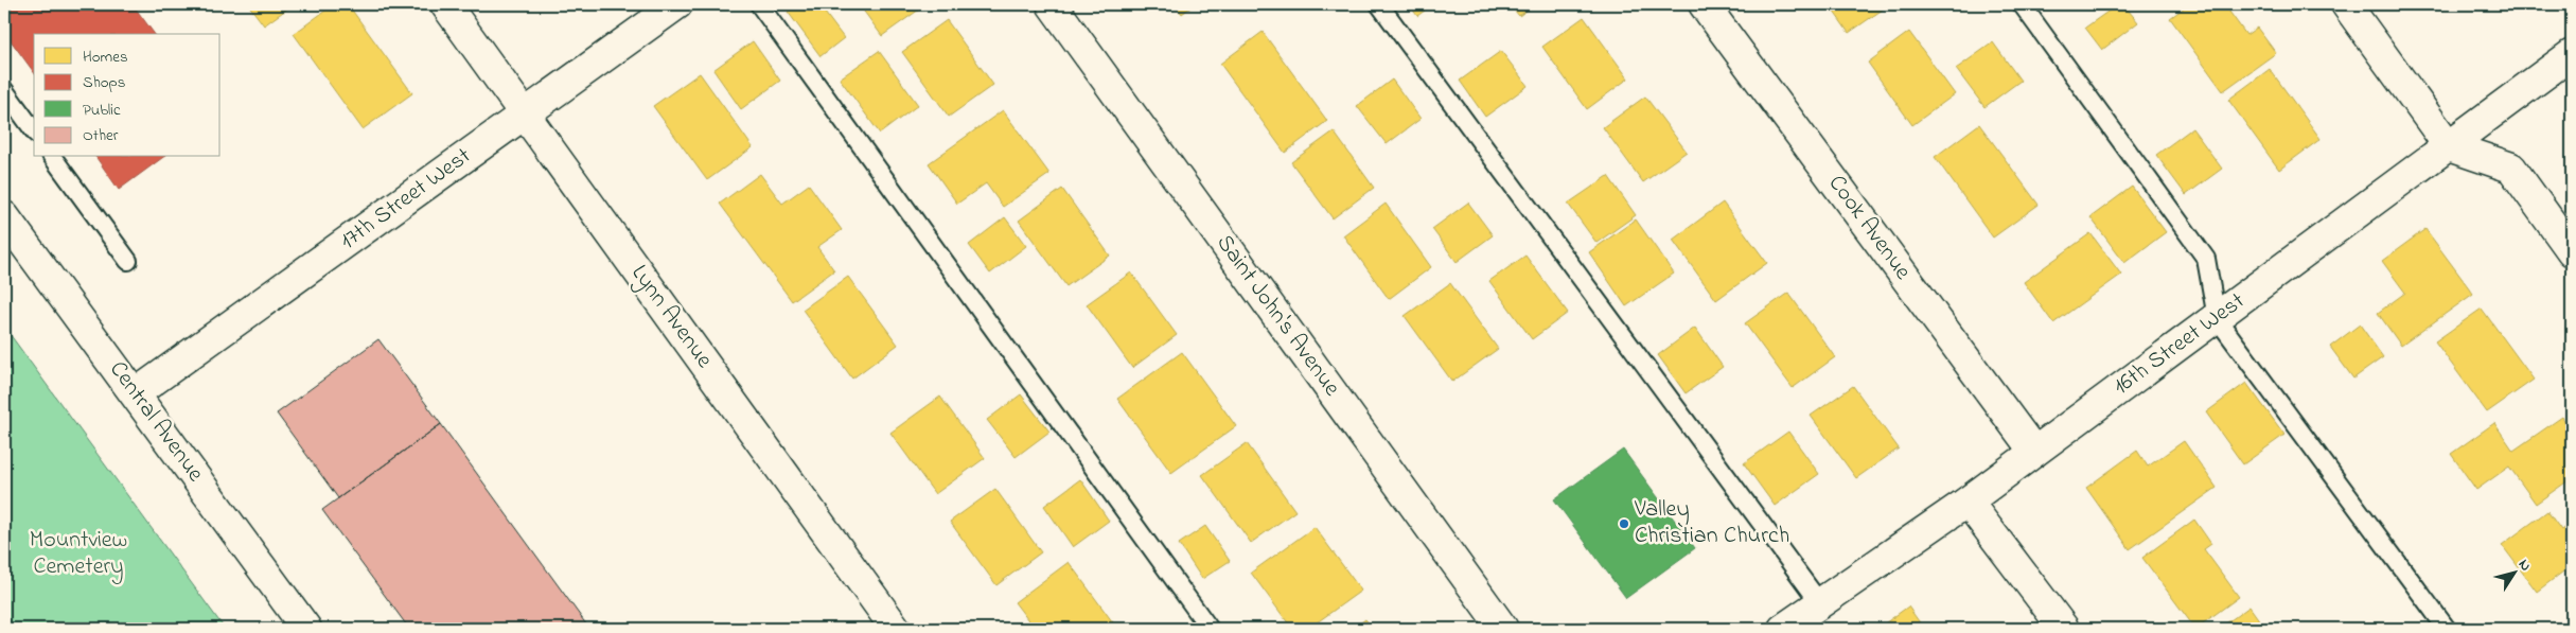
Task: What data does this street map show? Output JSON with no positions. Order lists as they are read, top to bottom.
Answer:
{
  "streets": {
    "street": [
      "17th Street West",
      "Cook Avenue",
      "Saint John's Avenue",
      "Lynn Avenue",
      "16th Street West",
      "Central Avenue"
    ]
  },
  "crossings": [
    ["17th Street West", "Lynn Avenue"],
    ["17th Street West", "Central Avenue"],
    ["Cook Avenue", "16th Street West"]
  ],
  "parks": ["Mountview Cemetery"],
  "places": ["Valley Christian Church"],
  "legend": [
    "Homes",
    "Shops",
    "Public",
    "Other"
  ],
  "north": "top right"
}
